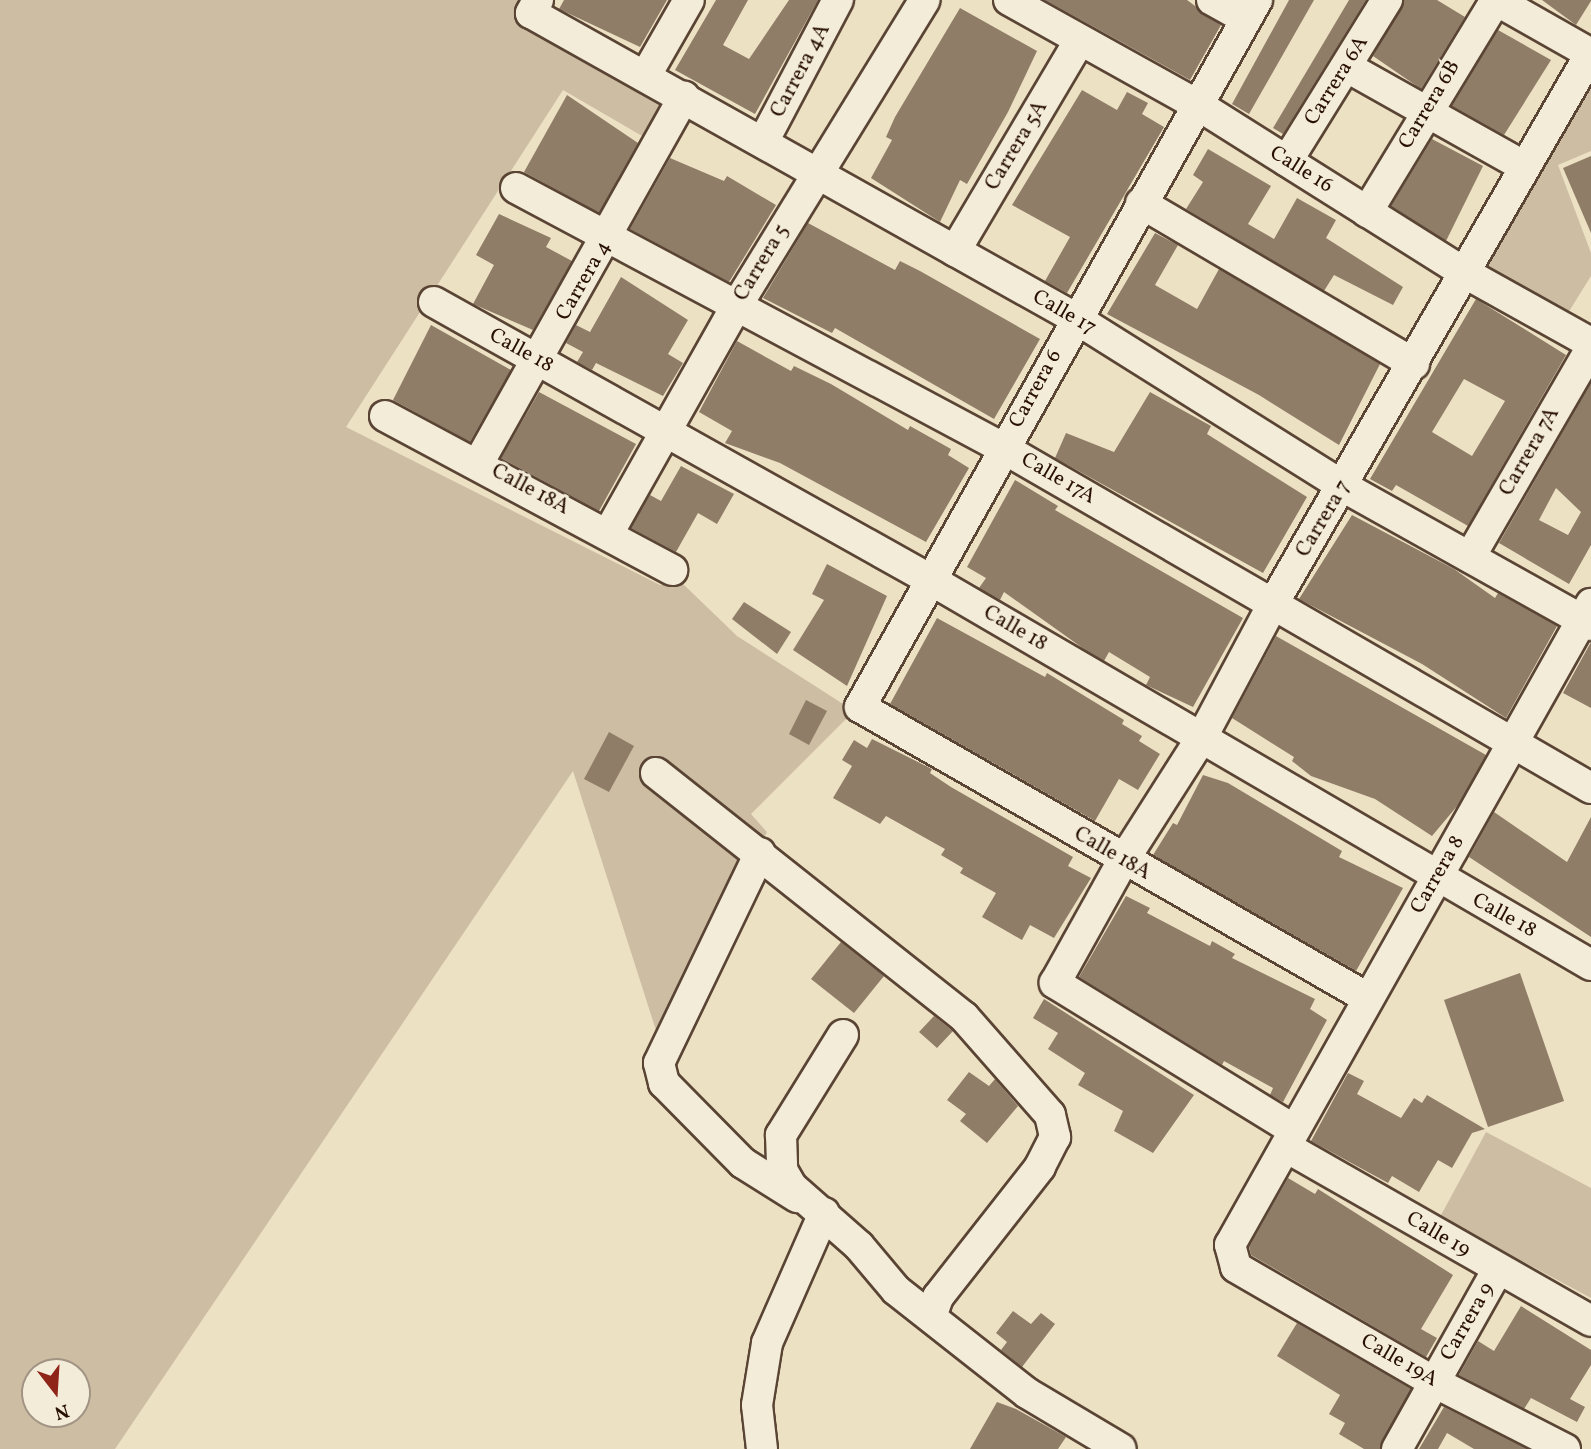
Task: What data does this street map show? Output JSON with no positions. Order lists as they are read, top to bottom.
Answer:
{
  "streets": {
    "street": [
      "Carrera 4A",
      "Carrera 6A",
      "Carrera 6B",
      "Carrera 5A",
      "Calle 16",
      "Carrera 5",
      "Carrera 4",
      "Calle 17",
      "Calle 18",
      "Carrera 6",
      "Carrera 7A",
      "Calle 17A",
      "Calle 18A",
      "Carrera 7",
      "Carrera 8",
      "Calle 19",
      "Carrera 9",
      "Calle 19A"
    ]
  },
  "crossings": [
    ["Carrera 4A", "Calle 17"],
    ["Carrera 6A", "Calle 16"],
    ["Carrera 6B", "Calle 16"],
    ["Carrera 5A", "Calle 16"],
    ["Carrera 5A", "Calle 17"],
    ["Calle 16", "Carrera 6"],
    ["Calle 16", "Carrera 7A"],
    ["Calle 16", "Carrera 7"],
    ["Carrera 5", "Calle 17"],
    ["Carrera 5", "Calle 18"],
    ["Carrera 5", "Calle 17A"],
    ["Carrera 5", "Calle 18A"],
    ["Carrera 4", "Calle 17"],
    ["Carrera 4", "Calle 18"],
    ["Carrera 4", "Calle 17A"],
    ["Carrera 4", "Calle 18A"],
    ["Calle 17", "Carrera 6"],
    ["Calle 17", "Carrera 7A"],
    ["Calle 17", "Carrera 7"],
    ["Calle 17", "Carrera 8"],
    ["Calle 18", "Carrera 6"],
    ["Calle 18", "Carrera 7"],
    ["Calle 18", "Carrera 8"],
    ["Carrera 6", "Calle 17A"],
    ["Carrera 6", "Calle 18A"],
    ["Calle 17A", "Carrera 7"],
    ["Calle 17A", "Carrera 8"],
    ["Calle 18A", "Carrera 7"],
    ["Calle 18A", "Carrera 8"],
    ["Carrera 7", "Calle 19"],
    ["Carrera 8", "Calle 19"],
    ["Carrera 8", "Calle 19A"],
    ["Calle 19", "Carrera 9"],
    ["Carrera 9", "Calle 19A"]
  ],
  "north": "bottom"
}
